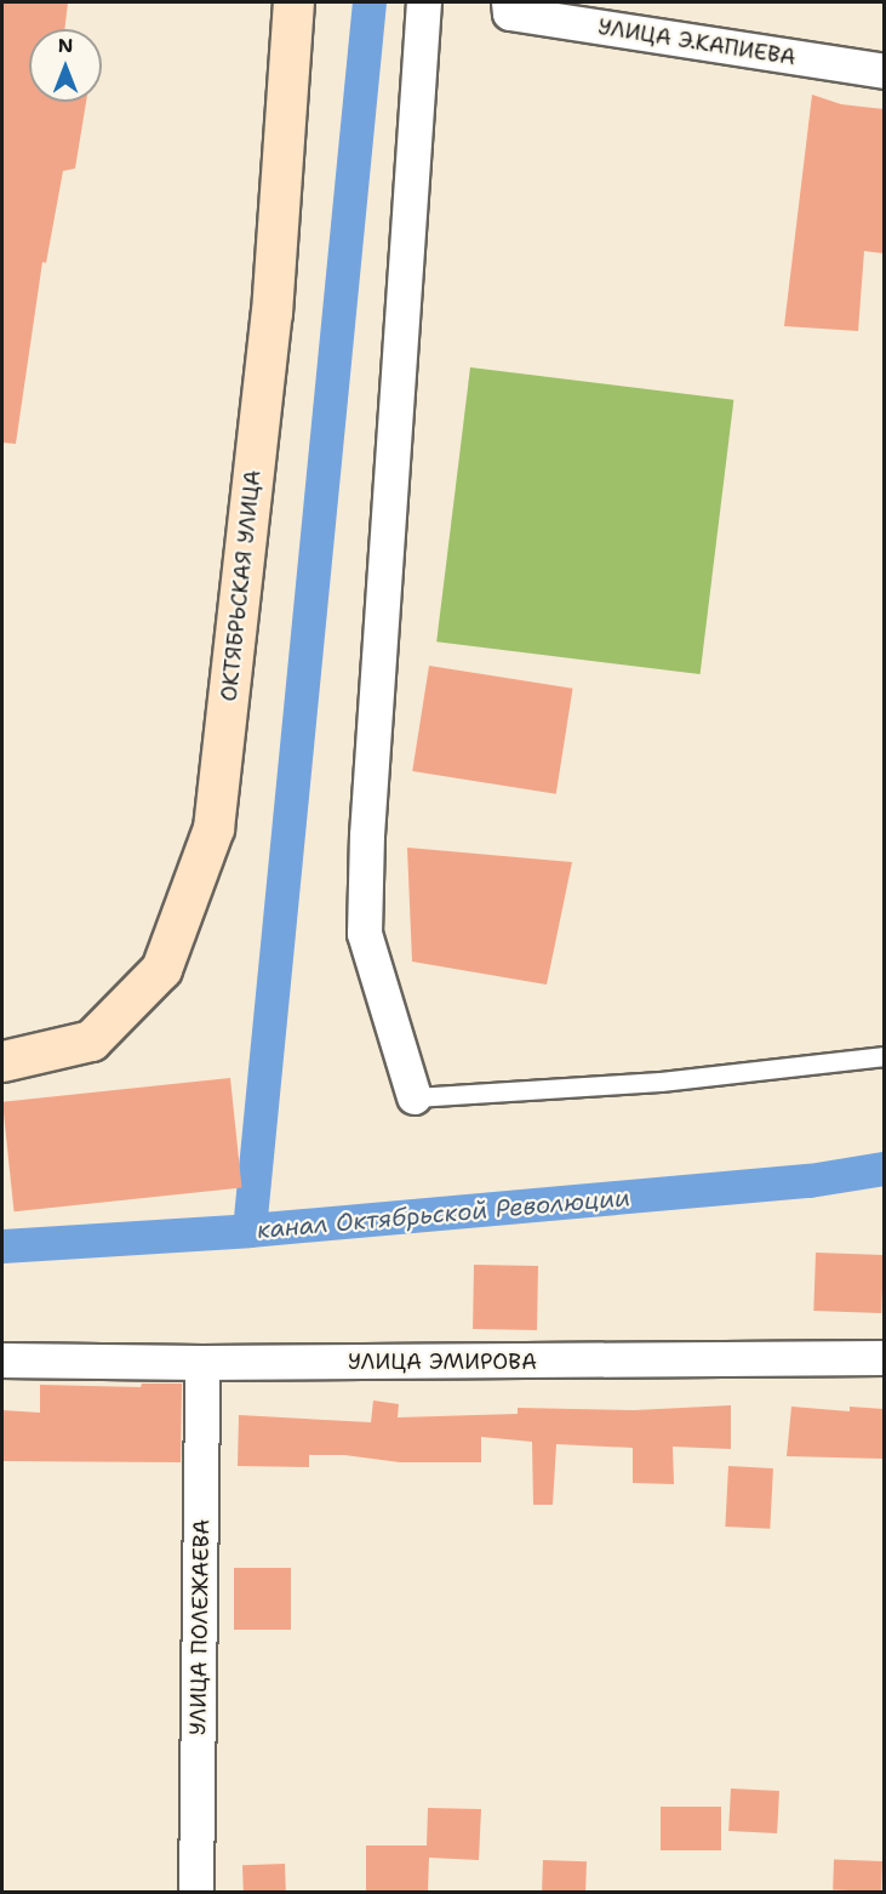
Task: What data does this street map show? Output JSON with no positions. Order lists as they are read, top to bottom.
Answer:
{
  "streets": {
    "street": [
      "УЛИЦА Э.КАПИЕВА",
      "ОКТЯБРЬСКАЯ УЛИЦА",
      "УЛИЦА ЭМИРОВА",
      "УЛИЦА ПОЛЕЖАЕВА"
    ]
  },
  "crossings": [
    ["УЛИЦА ЭМИРОВА", "УЛИЦА ПОЛЕЖАЕВА"]
  ],
  "water": ["канал Октябрьской Революции"],
  "north": "top"
}
